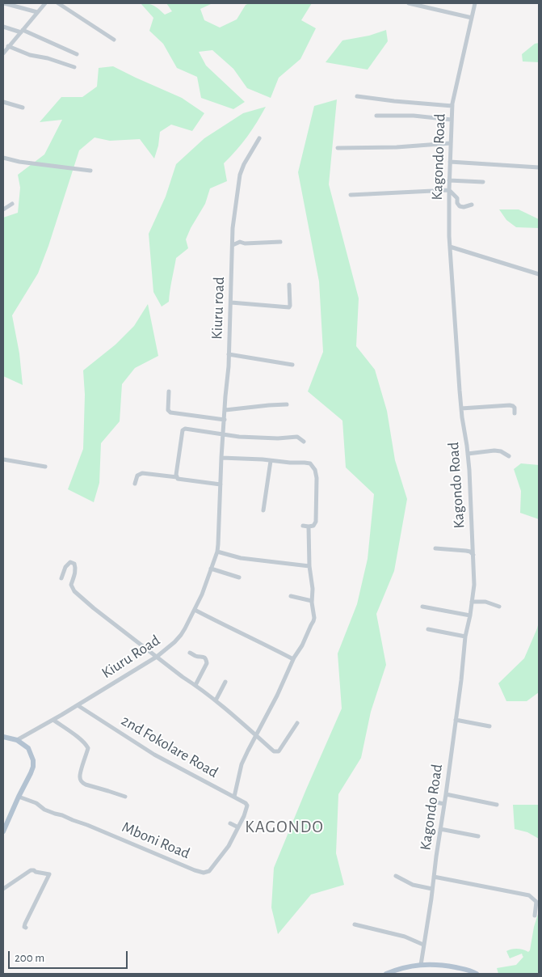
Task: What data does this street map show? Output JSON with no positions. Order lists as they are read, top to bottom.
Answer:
{
  "streets": {
    "street": [
      "Kagondo Road",
      "Kiuru road",
      "Kiuru Road",
      "2nd Fokolare Road",
      "Mboni Road"
    ]
  },
  "crossings": [
    ["Kiuru road", "Kiuru Road"],
    ["Kiuru Road", "2nd Fokolare Road"],
    ["2nd Fokolare Road", "Mboni Road"]
  ],
  "districts": ["KAGONDO"],
  "scale_bar": "200 m"
}
